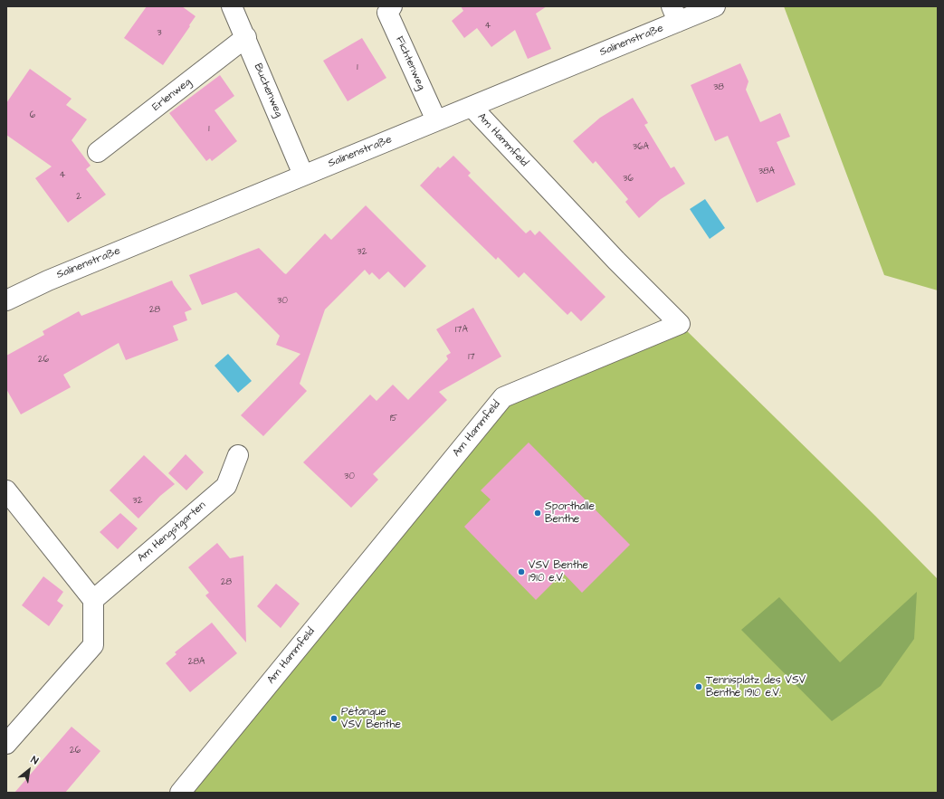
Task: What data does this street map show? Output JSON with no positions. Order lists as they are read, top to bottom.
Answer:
{
  "streets": {
    "street": [
      "Salinenstraße",
      "Fichtenweg",
      "Buchenweg",
      "Erlenweg",
      "Am Hammfeld",
      "Am Hengstgarten"
    ]
  },
  "crossings": [
    ["Salinenstraße", "Fichtenweg"],
    ["Salinenstraße", "Buchenweg"],
    ["Salinenstraße", "Am Hammfeld"],
    ["Buchenweg", "Erlenweg"]
  ],
  "places": [
    "Sporthalle Benthe",
    "VSV Benthe 1910 e.V.",
    "Tennisplatz des VSV Benthe 1910 e.V.",
    "Pétanque VSV Benthe"
  ],
  "house_numbers": [
    "4",
    "3",
    "1",
    "38",
    "6",
    "1",
    "36A",
    "38A",
    "4",
    "36",
    "2",
    "32",
    "30",
    "28",
    "17A",
    "17",
    "26",
    "15",
    "30",
    "32",
    "28",
    "28A",
    "26"
  ],
  "north": "top right"
}
